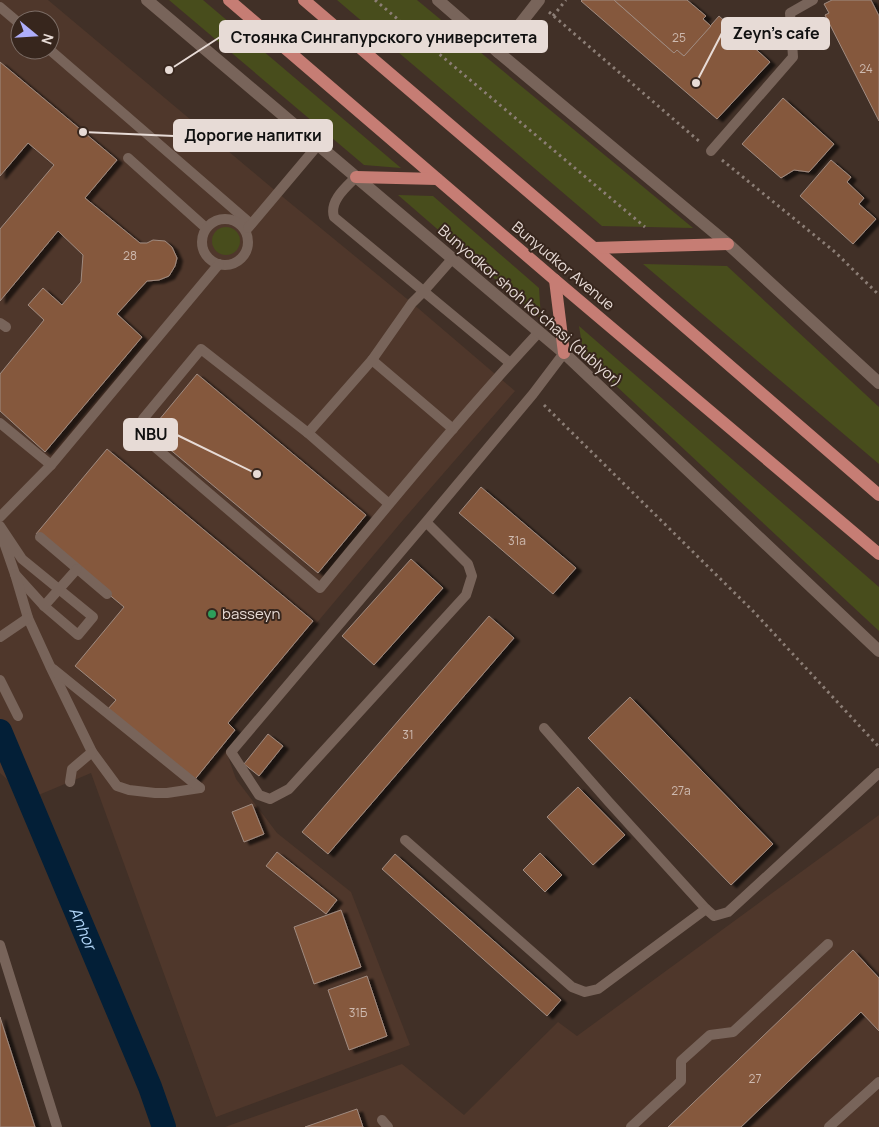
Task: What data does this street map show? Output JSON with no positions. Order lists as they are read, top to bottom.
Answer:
{
  "streets": {
    "main road": ["Bunyudkor Avenue"],
    "street": ["Bunyodkor shoh koʻchasi (dublyor)"]
  },
  "water": ["Anhor"],
  "places": [
    "Стоянка Сингапурского университета",
    "Zeyn's cafe",
    "Дорогие напитки",
    "NBU",
    "basseyn"
  ],
  "house_numbers": [
    "25",
    "24",
    "28",
    "31а",
    "31",
    "27а",
    "31Б",
    "27"
  ],
  "north": "right"
}
